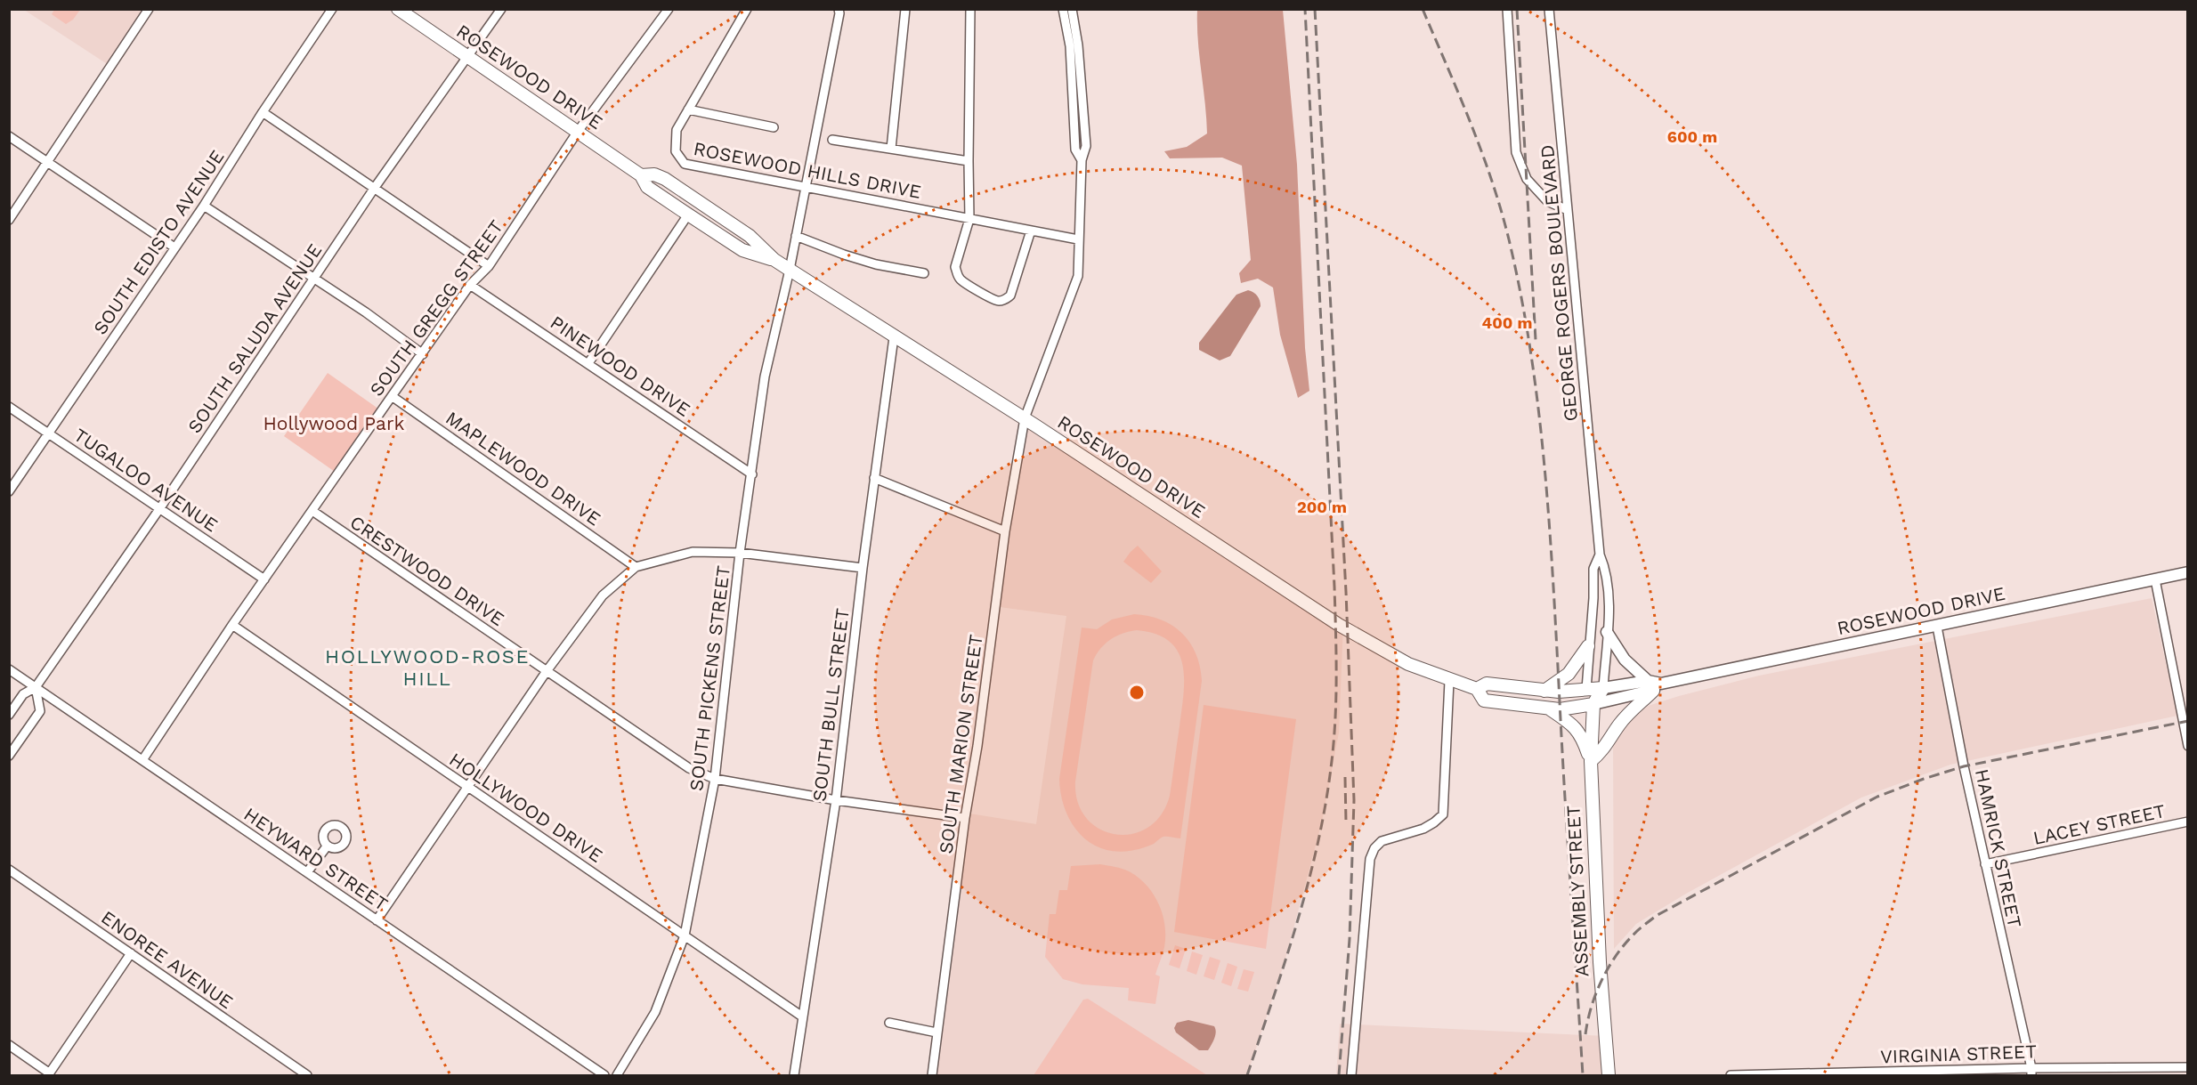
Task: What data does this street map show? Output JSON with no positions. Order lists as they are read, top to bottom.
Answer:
{
  "streets": {
    "main road": ["ROSEWOOD DRIVE", "ASSEMBLY STREET"],
    "street": [
      "ROSEWOOD HILLS DRIVE",
      "SOUTH EDISTO AVENUE",
      "GEORGE ROGERS BOULEVARD",
      "SOUTH GREGG STREET",
      "SOUTH SALUDA AVENUE",
      "PINEWOOD DRIVE",
      "MAPLEWOOD DRIVE",
      "TUGALOO AVENUE",
      "CRESTWOOD DRIVE",
      "SOUTH PICKENS STREET",
      "SOUTH BULL STREET",
      "SOUTH MARION STREET",
      "HOLLYWOOD DRIVE",
      "LACEY STREET",
      "HAMRICK STREET",
      "HEYWARD STREET",
      "ENOREE AVENUE",
      "VIRGINIA STREET"
    ]
  },
  "crossings": [
    ["ROSEWOOD DRIVE", "GEORGE ROGERS BOULEVARD"],
    ["ROSEWOOD DRIVE", "SOUTH GREGG STREET"],
    ["ROSEWOOD DRIVE", "SOUTH SALUDA AVENUE"],
    ["ROSEWOOD DRIVE", "SOUTH PICKENS STREET"],
    ["ROSEWOOD DRIVE", "SOUTH BULL STREET"],
    ["ROSEWOOD DRIVE", "SOUTH MARION STREET"],
    ["ROSEWOOD DRIVE", "HAMRICK STREET"],
    ["ROSEWOOD DRIVE", "ASSEMBLY STREET"],
    ["ROSEWOOD HILLS DRIVE", "SOUTH MARION STREET"],
    ["SOUTH EDISTO AVENUE", "TUGALOO AVENUE"],
    ["GEORGE ROGERS BOULEVARD", "ASSEMBLY STREET"],
    ["SOUTH GREGG STREET", "PINEWOOD DRIVE"],
    ["SOUTH GREGG STREET", "MAPLEWOOD DRIVE"],
    ["SOUTH GREGG STREET", "TUGALOO AVENUE"],
    ["SOUTH GREGG STREET", "CRESTWOOD DRIVE"],
    ["SOUTH GREGG STREET", "HOLLYWOOD DRIVE"],
    ["SOUTH GREGG STREET", "HEYWARD STREET"],
    ["SOUTH SALUDA AVENUE", "TUGALOO AVENUE"],
    ["SOUTH SALUDA AVENUE", "HEYWARD STREET"],
    ["PINEWOOD DRIVE", "SOUTH PICKENS STREET"],
    ["CRESTWOOD DRIVE", "SOUTH PICKENS STREET"],
    ["CRESTWOOD DRIVE", "SOUTH BULL STREET"],
    ["CRESTWOOD DRIVE", "SOUTH MARION STREET"],
    ["SOUTH PICKENS STREET", "HOLLYWOOD DRIVE"],
    ["SOUTH BULL STREET", "HOLLYWOOD DRIVE"],
    ["LACEY STREET", "HAMRICK STREET"],
    ["HAMRICK STREET", "VIRGINIA STREET"]
  ],
  "districts": ["HOLLYWOOD-ROSE HILL"],
  "parks": ["Hollywood Park"],
  "rings": ["600 m", "400 m", "200 m"]
}
